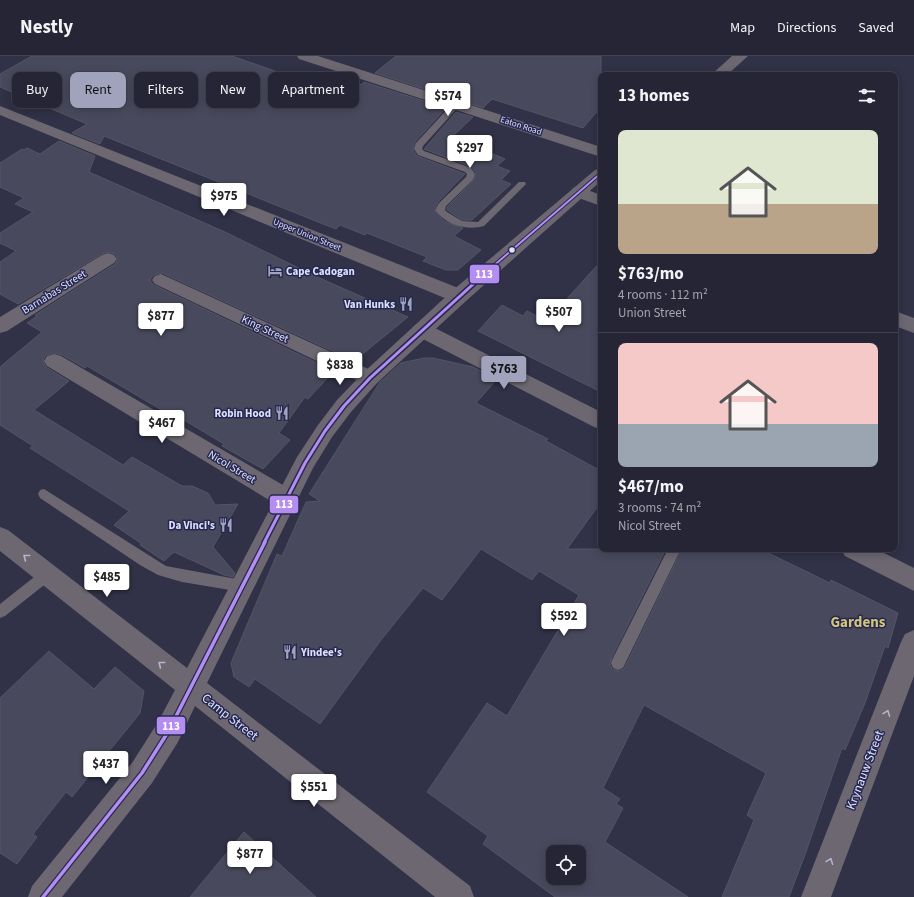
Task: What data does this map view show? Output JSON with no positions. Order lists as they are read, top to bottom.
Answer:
{
  "streets": {
    "street": [
      "Eaton Road",
      "Upper Union Street",
      "Barnabas Street",
      "King Street",
      "Nicol Street",
      "Camp Street",
      "Krynauw Street"
    ]
  },
  "one_way": ["Camp Street", "Krynauw Street"],
  "districts": ["Gardens"],
  "places": {
    "hotel": ["Cape Cadogan"],
    "restaurant": [
      "Van Hunks",
      "Robin Hood",
      "Da Vinci's",
      "Yindee's"
    ]
  },
  "lines": ["transit line 113"],
  "page": {
    "header": "Nestly",
    "nav": ["Map", "Directions", "Saved"],
    "chip": [
      "Buy",
      "Rent",
      "Filters",
      "New",
      "Apartment"
    ],
    "heading": "13 homes",
    "price": [
      "$574",
      "$297",
      "$975",
      "$507",
      "$877",
      "$838",
      "$763",
      "$467",
      "$485",
      "$592",
      "$437",
      "$551",
      "$877"
    ],
    "list": [
      {
        "name": "$763/mo",
        "note": "4 rooms · 112 m² · Union Street"
      },
      {
        "name": "$467/mo",
        "note": "3 rooms · 74 m² · Nicol Street"
      }
    ]
  }
}
